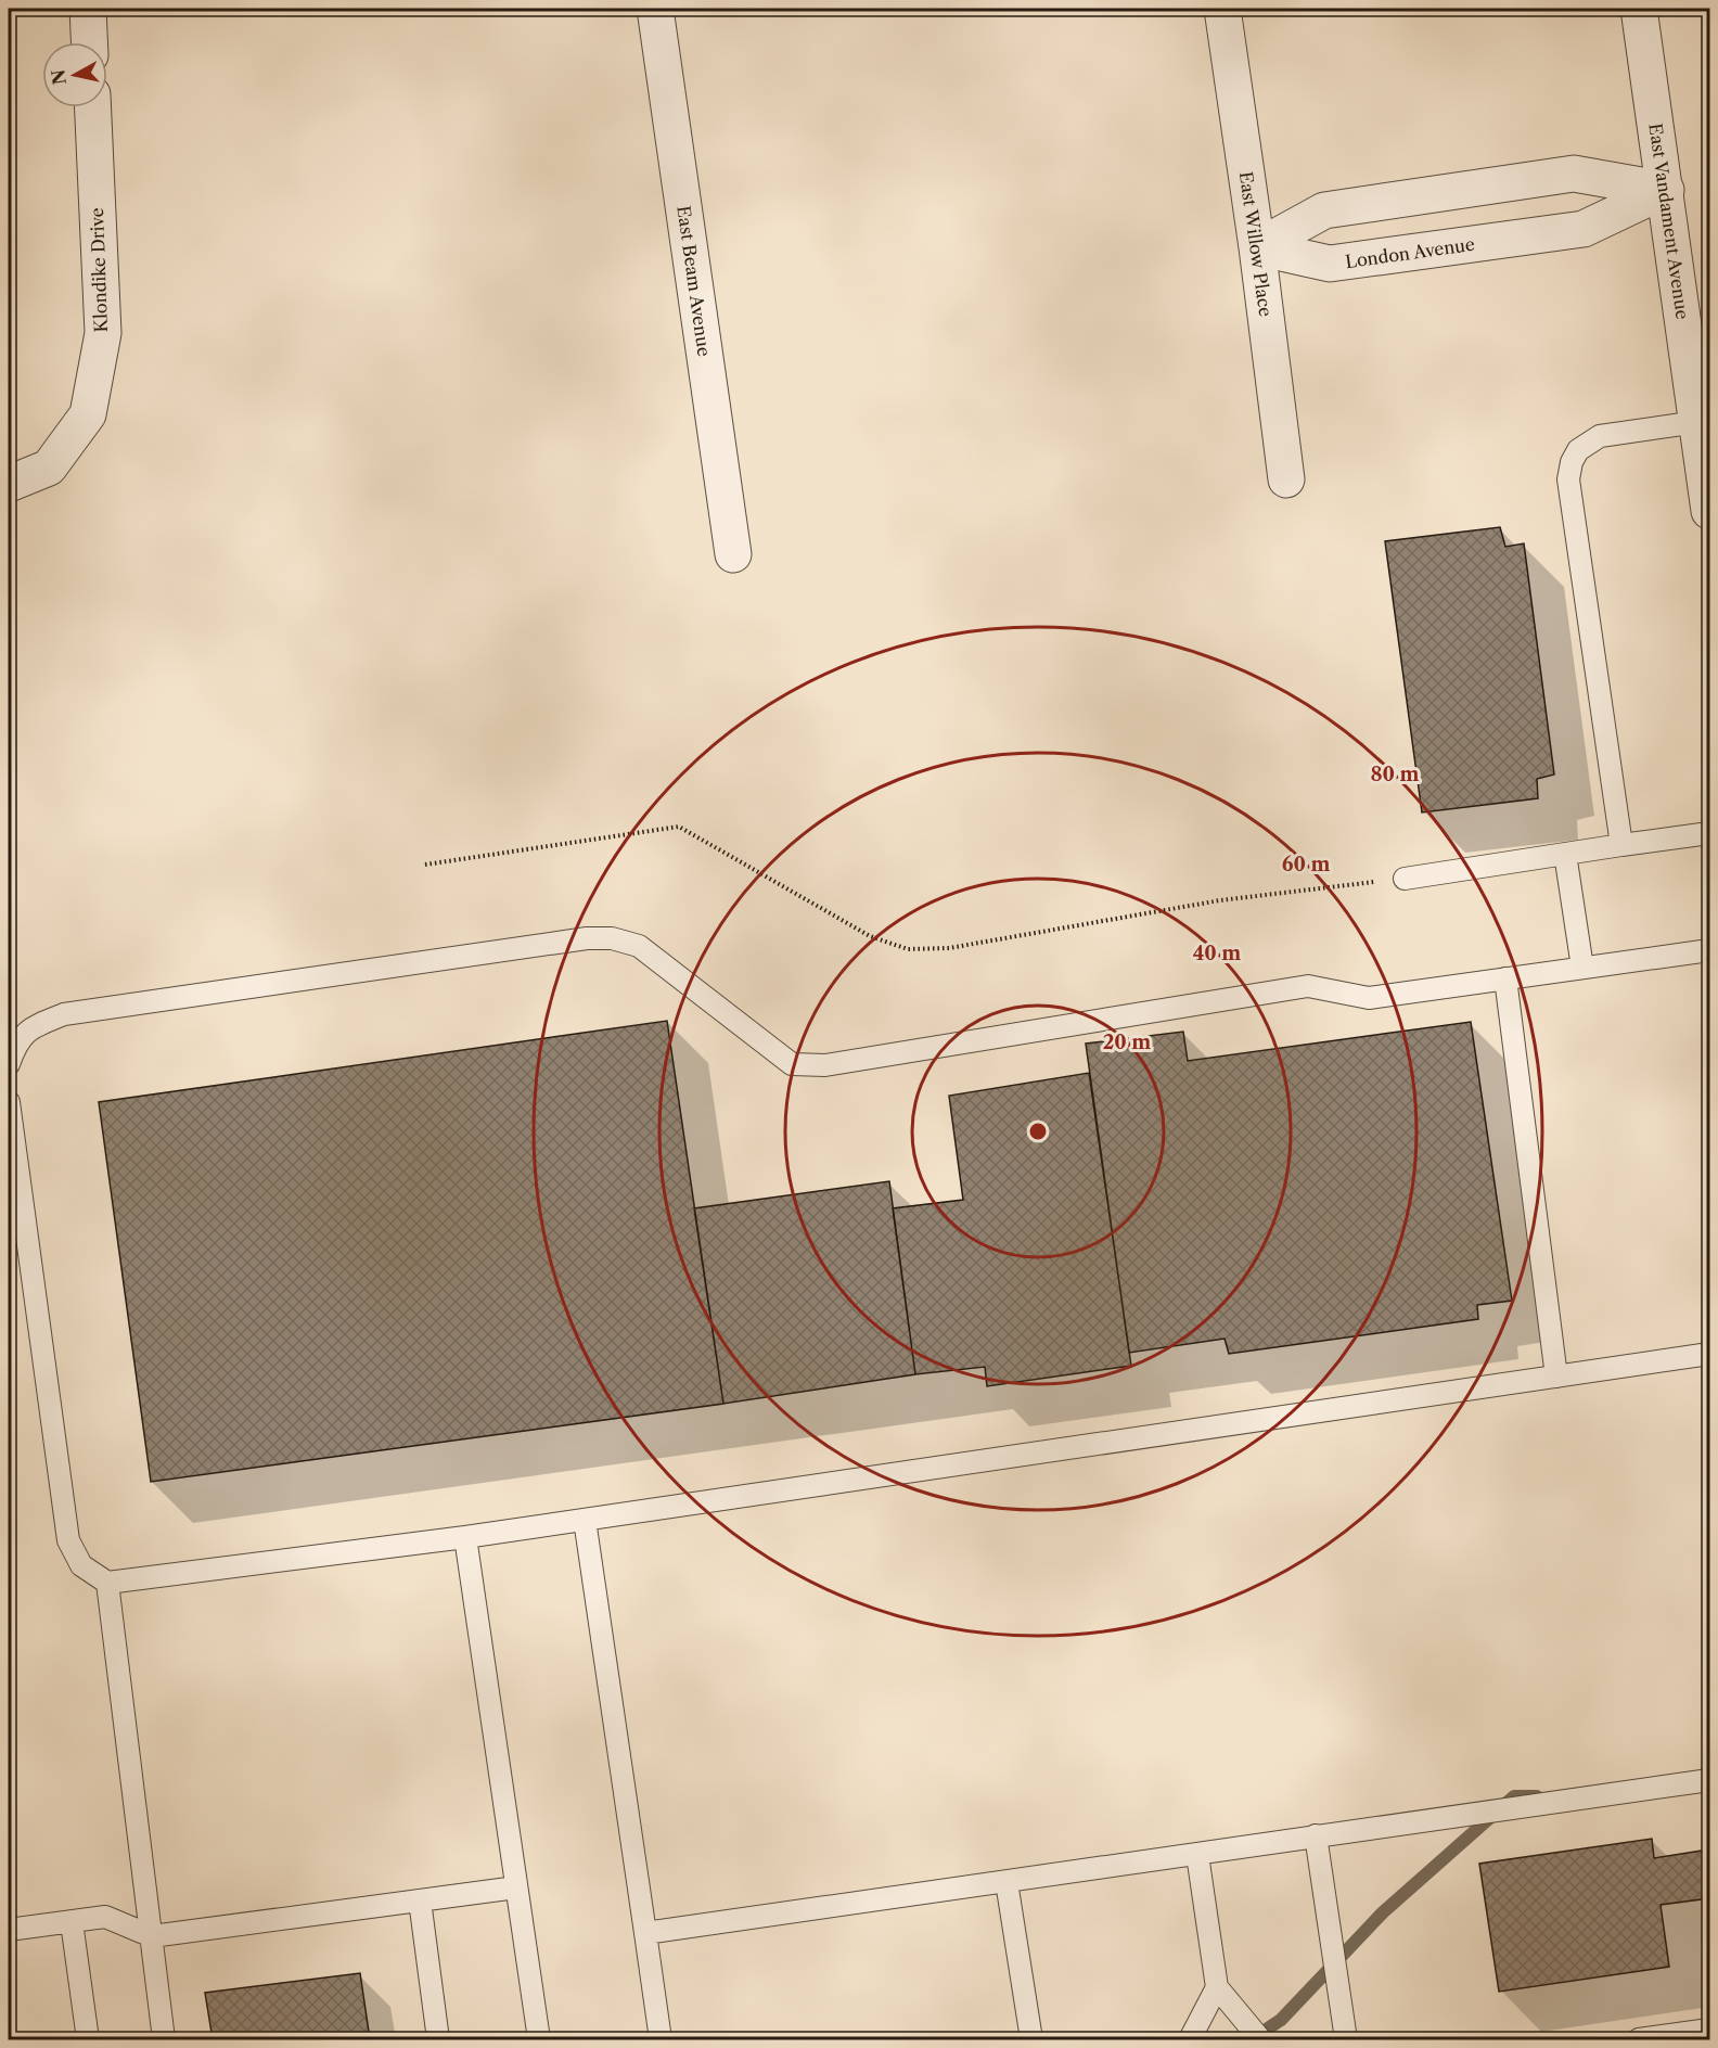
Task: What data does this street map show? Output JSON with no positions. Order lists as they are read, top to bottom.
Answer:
{
  "streets": {
    "street": [
      "East Vandament Avenue",
      "East Willow Place",
      "London Avenue",
      "Klondike Drive",
      "East Beam Avenue"
    ]
  },
  "crossings": [
    ["East Vandament Avenue", "London Avenue"],
    ["East Willow Place", "London Avenue"]
  ],
  "north": "left",
  "rings": [
    "80 m",
    "60 m",
    "40 m",
    "20 m"
  ]
}
